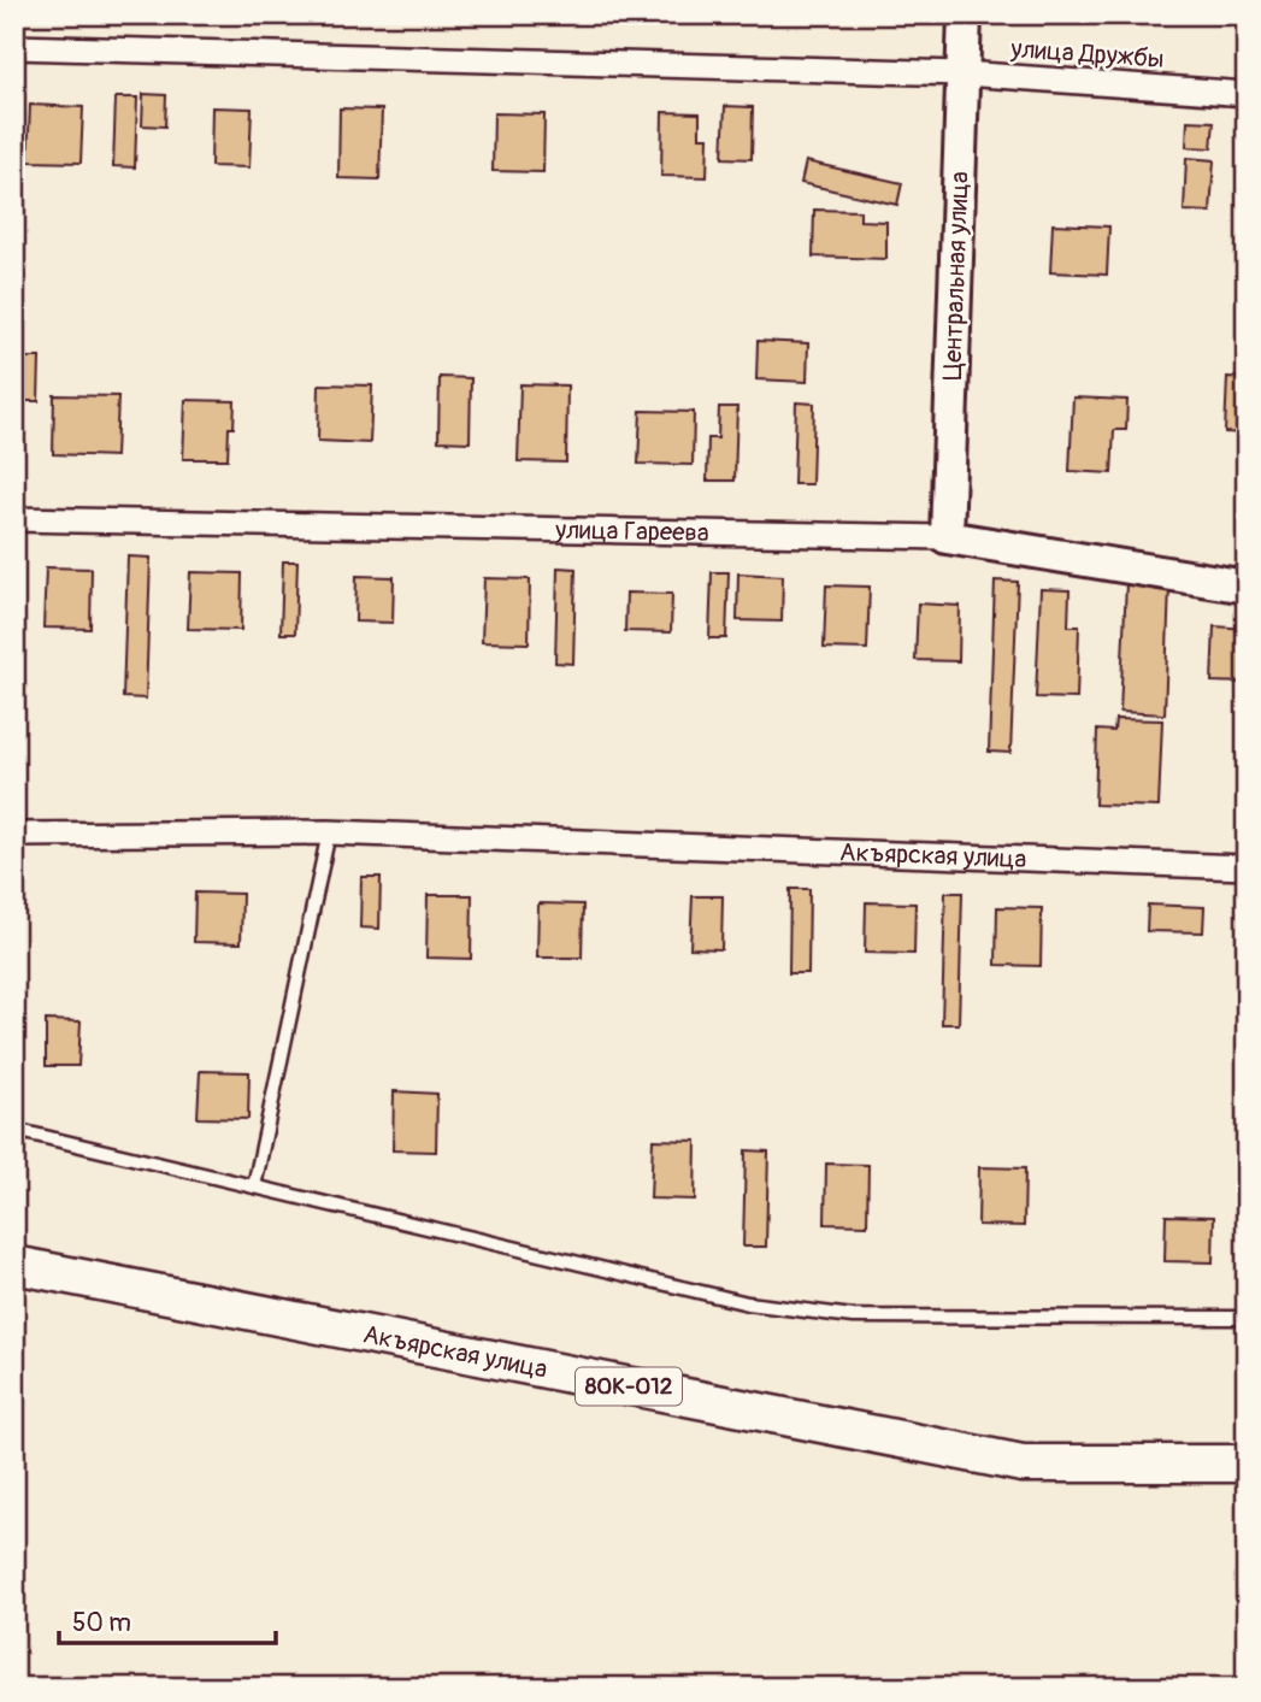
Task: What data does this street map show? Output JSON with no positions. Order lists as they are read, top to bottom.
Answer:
{
  "streets": {
    "main road": ["Акъярская улица", "80К-012"],
    "street": ["улица Дружбы", "Центральная улица", "улица Гареева"]
  },
  "crossings": [
    ["улица Дружбы", "Центральная улица"],
    ["Центральная улица", "улица Гареева"]
  ],
  "scale_bar": "50 m"
}
